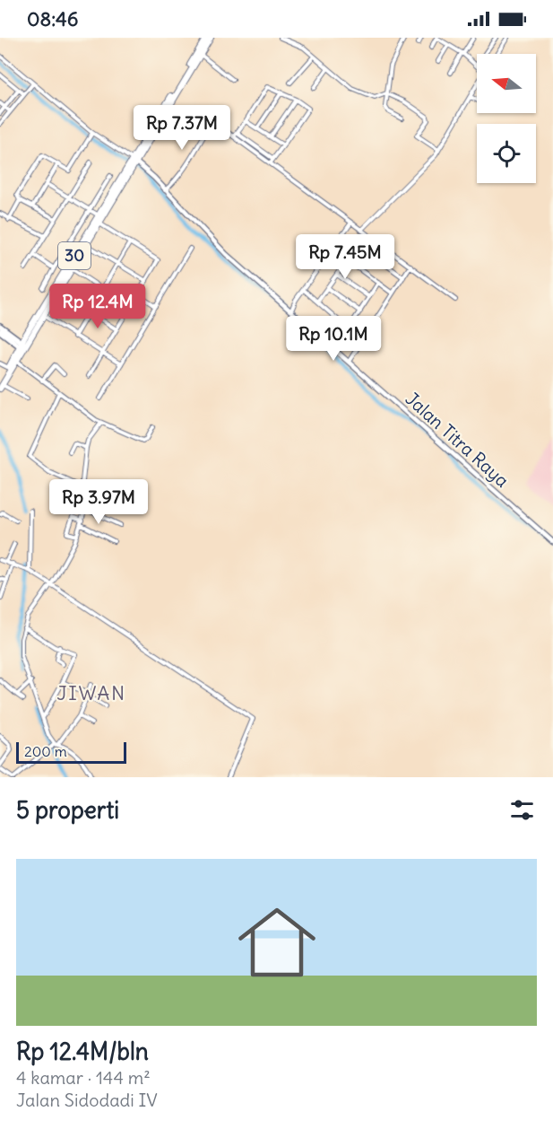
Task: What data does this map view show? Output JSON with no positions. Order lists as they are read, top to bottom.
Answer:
{
  "streets": {
    "highway": ["30"],
    "street": ["Jalan Titra Raya"]
  },
  "crossings": [
    ["30", "Jalan Titra Raya"]
  ],
  "districts": ["JIWAN"],
  "scale_bar": "200 m",
  "north": "left",
  "page": {
    "status": "08:46",
    "price": [
      "Rp 7.37M",
      "Rp 7.45M",
      "Rp 12.4M",
      "Rp 10.1M",
      "Rp 3.97M"
    ],
    "scale": "200 m",
    "heading": "5 properti",
    "list": [
      {
        "name": "Rp 12.4M/bln",
        "note": "4 kamar · 144 m² · Jalan Sidodadi IV"
      }
    ]
  }
}
